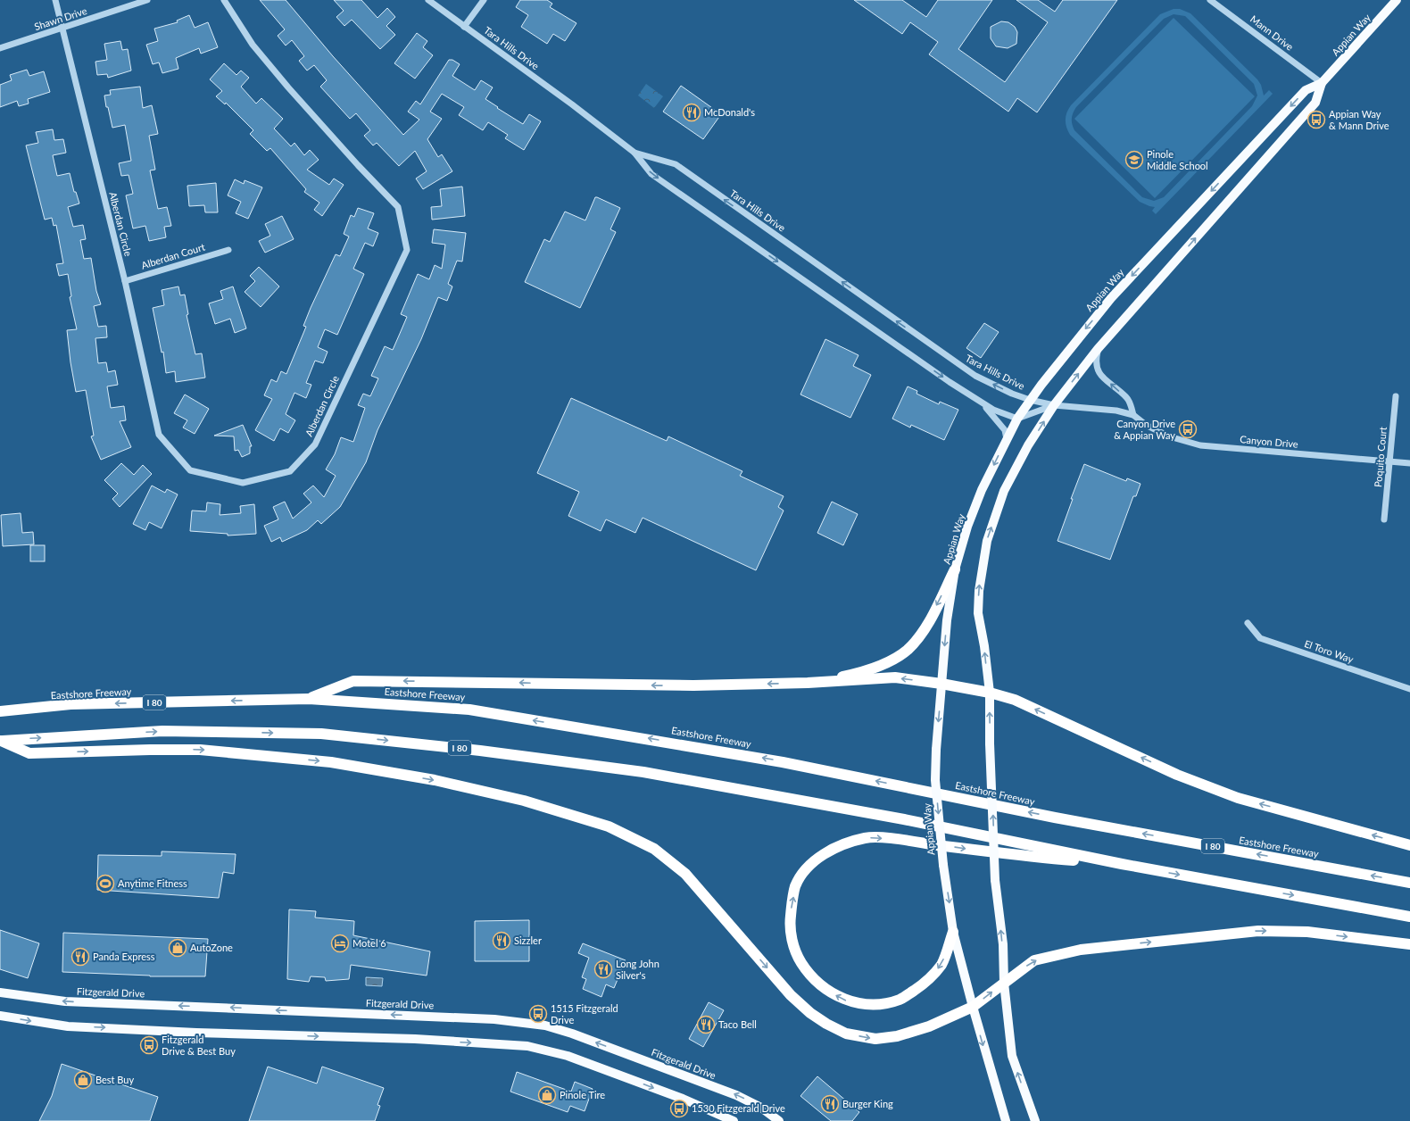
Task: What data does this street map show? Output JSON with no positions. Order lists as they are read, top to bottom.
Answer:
{
  "streets": {
    "highway": ["Eastshore Freeway", "I 80"],
    "main road": ["Appian Way", "Fitzgerald Drive"],
    "street": [
      "Shawn Drive",
      "Mann Drive",
      "Tara Hills Drive",
      "Alberdan Circle",
      "Alberdan Court",
      "Canyon Drive",
      "Poquito Court",
      "El Toro Way"
    ]
  },
  "crossings": [
    ["Shawn Drive", "Alberdan Circle"],
    ["Mann Drive", "Appian Way"],
    ["Appian Way", "Tara Hills Drive"],
    ["Appian Way", "Canyon Drive"],
    ["Tara Hills Drive", "Canyon Drive"],
    ["Alberdan Circle", "Alberdan Court"],
    ["Canyon Drive", "Poquito Court"]
  ],
  "places": {
    "restaurant": [
      "McDonald's",
      "Sizzler",
      "Panda Express",
      "Long John Silver's",
      "Taco Bell",
      "Burger King"
    ],
    "bus stop": [
      "Appian Way & Mann Drive",
      "Canyon Drive & Appian Way",
      "1515 Fitzgerald Drive",
      "Fitzgerald Drive & Best Buy",
      "1530 Fitzgerald Drive"
    ],
    "school or university": ["Pinole Middle School"],
    "sports": ["Anytime Fitness"],
    "hotel": ["Motel 6"],
    "shop": ["AutoZone", "Best Buy", "Pinole Tire"]
  }
}
